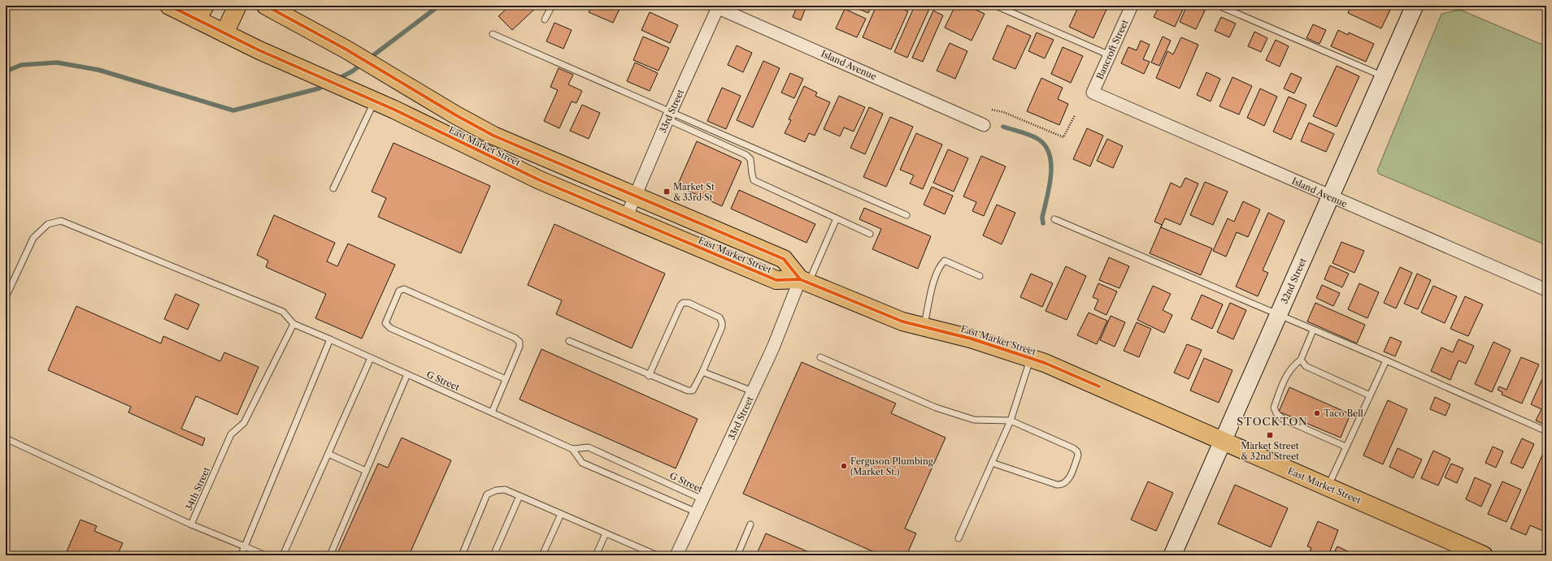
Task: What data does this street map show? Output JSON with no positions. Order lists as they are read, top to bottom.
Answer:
{
  "streets": {
    "main road": ["East Market Street", "32nd Street"],
    "street": ["Bancroft Street", "Island Avenue", "33rd Street"],
    "lane": ["G Street", "34th Street"]
  },
  "crossings": [
    ["Bancroft Street", "Island Avenue"],
    ["Island Avenue", "33rd Street"],
    ["Island Avenue", "32nd Street"],
    ["33rd Street", "East Market Street"],
    ["33rd Street", "G Street"],
    ["East Market Street", "32nd Street"],
    ["G Street", "34th Street"]
  ],
  "districts": ["STOCKTON"],
  "places": {
    "transit": ["Market St & 33rd St", "Market Street & 32nd Street"],
    "other": ["Taco Bell", "Ferguson Plumbing (Market St.)"]
  }
}
